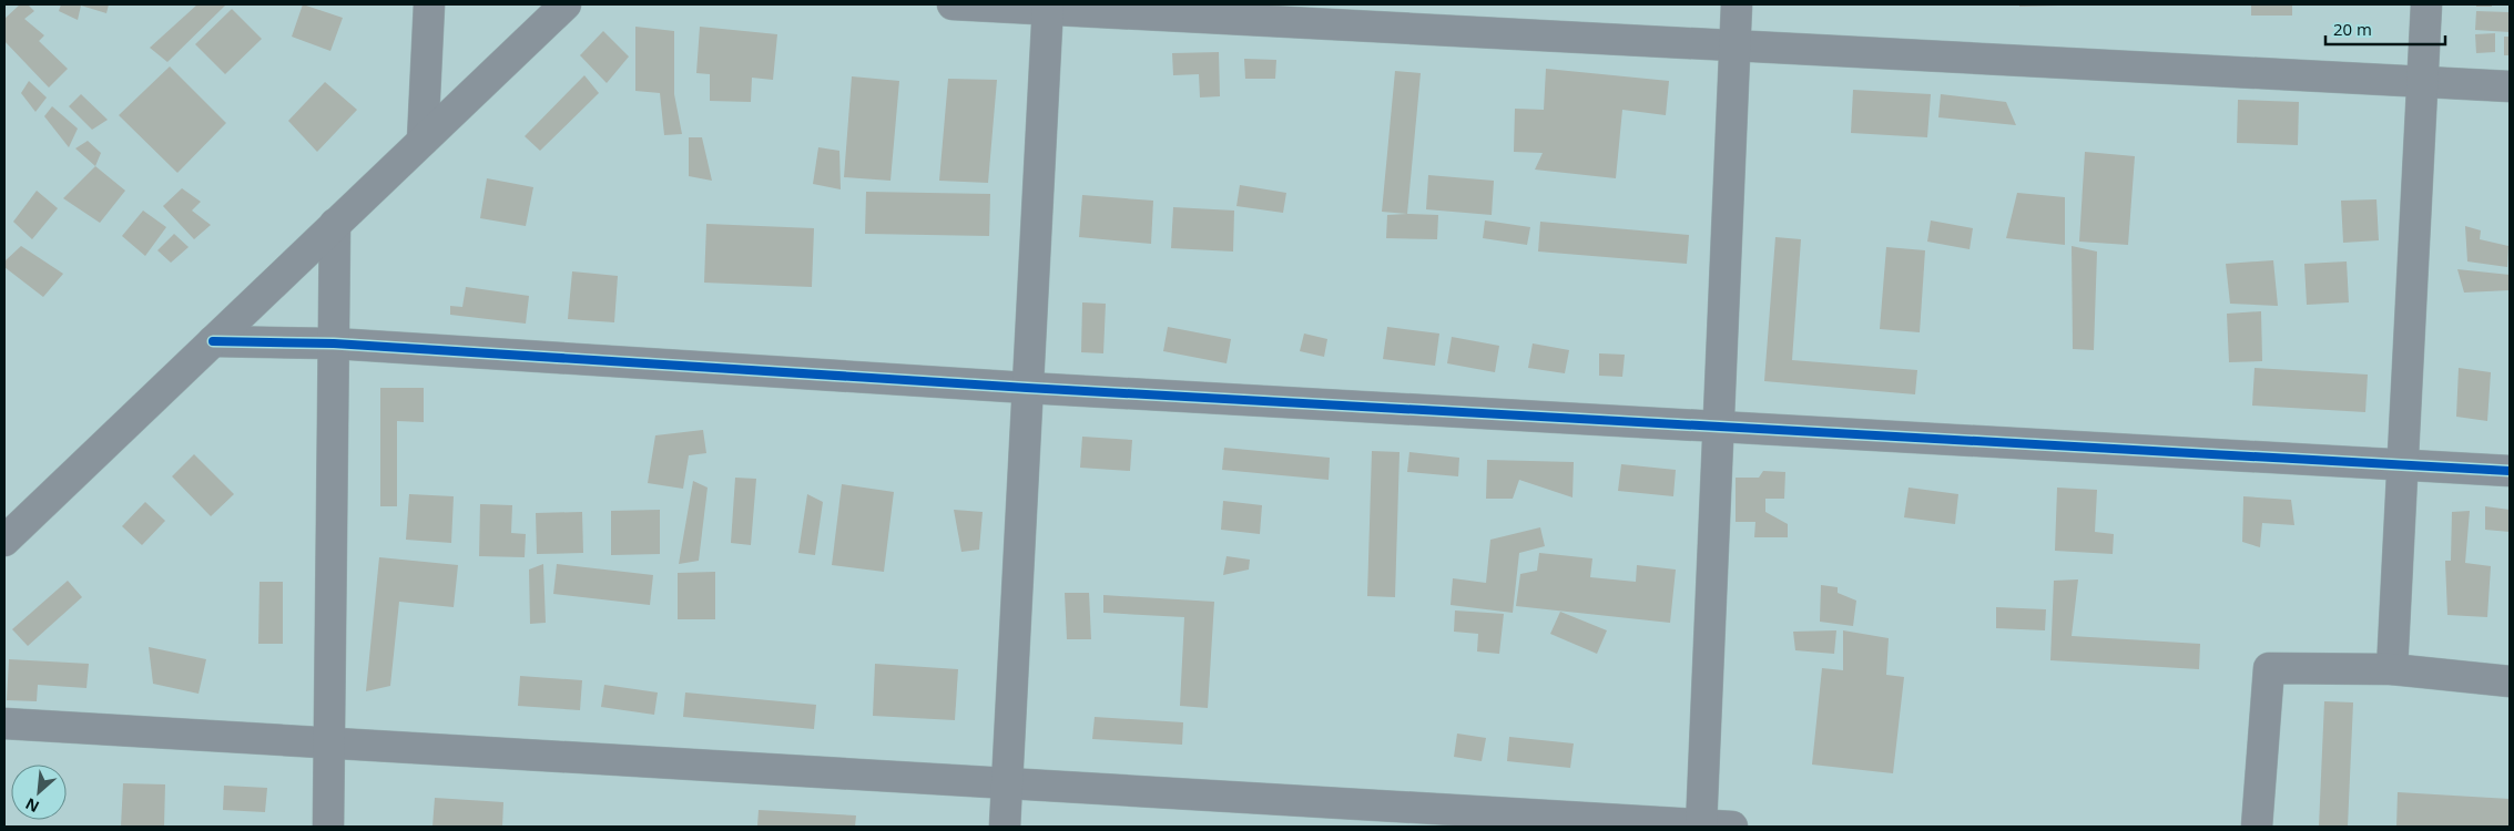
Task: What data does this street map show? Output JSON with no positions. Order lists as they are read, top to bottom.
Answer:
{
  "scale_bar": "20 m",
  "north": "bottom left"
}
